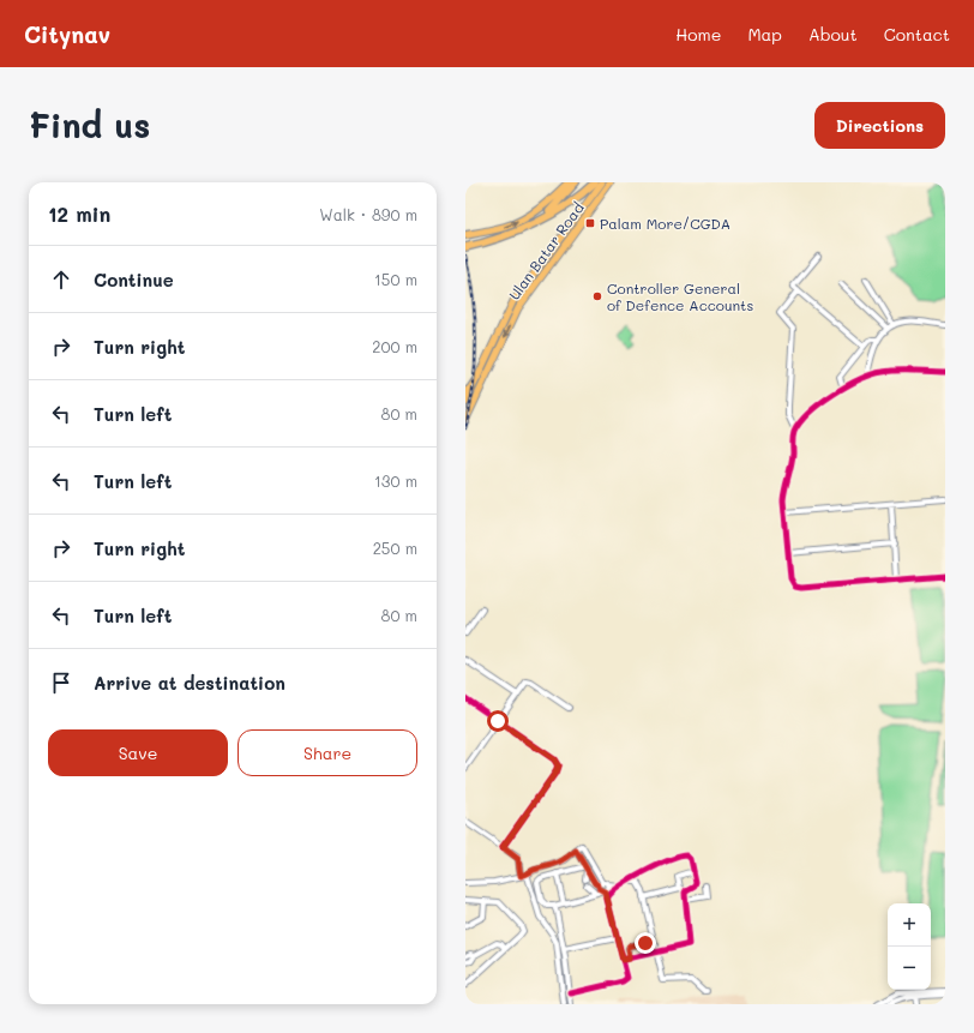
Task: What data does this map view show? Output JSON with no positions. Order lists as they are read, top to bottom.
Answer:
{
  "streets": {
    "main road": ["Ulan Batar Road"]
  },
  "places": {
    "transit": ["Palam More/CGDA"],
    "other": ["Controller General of Defence Accounts"]
  },
  "page": {
    "header": "Citynav",
    "nav": [
      "Home",
      "Map",
      "About",
      "Contact"
    ],
    "buttons": [
      "Directions",
      ["Save", "Share"]
    ],
    "title": "Find us",
    "heading": ["12 min", "Walk · 890 m"],
    "list": [
      ["Continue", "150 m"],
      ["Turn right", "200 m"],
      ["Turn left", "80 m"],
      ["Turn left", "130 m"],
      ["Turn right", "250 m"],
      ["Turn left", "80 m"],
      "Arrive at destination"
    ],
    "map_buttons": ["+", "−"]
  }
}
